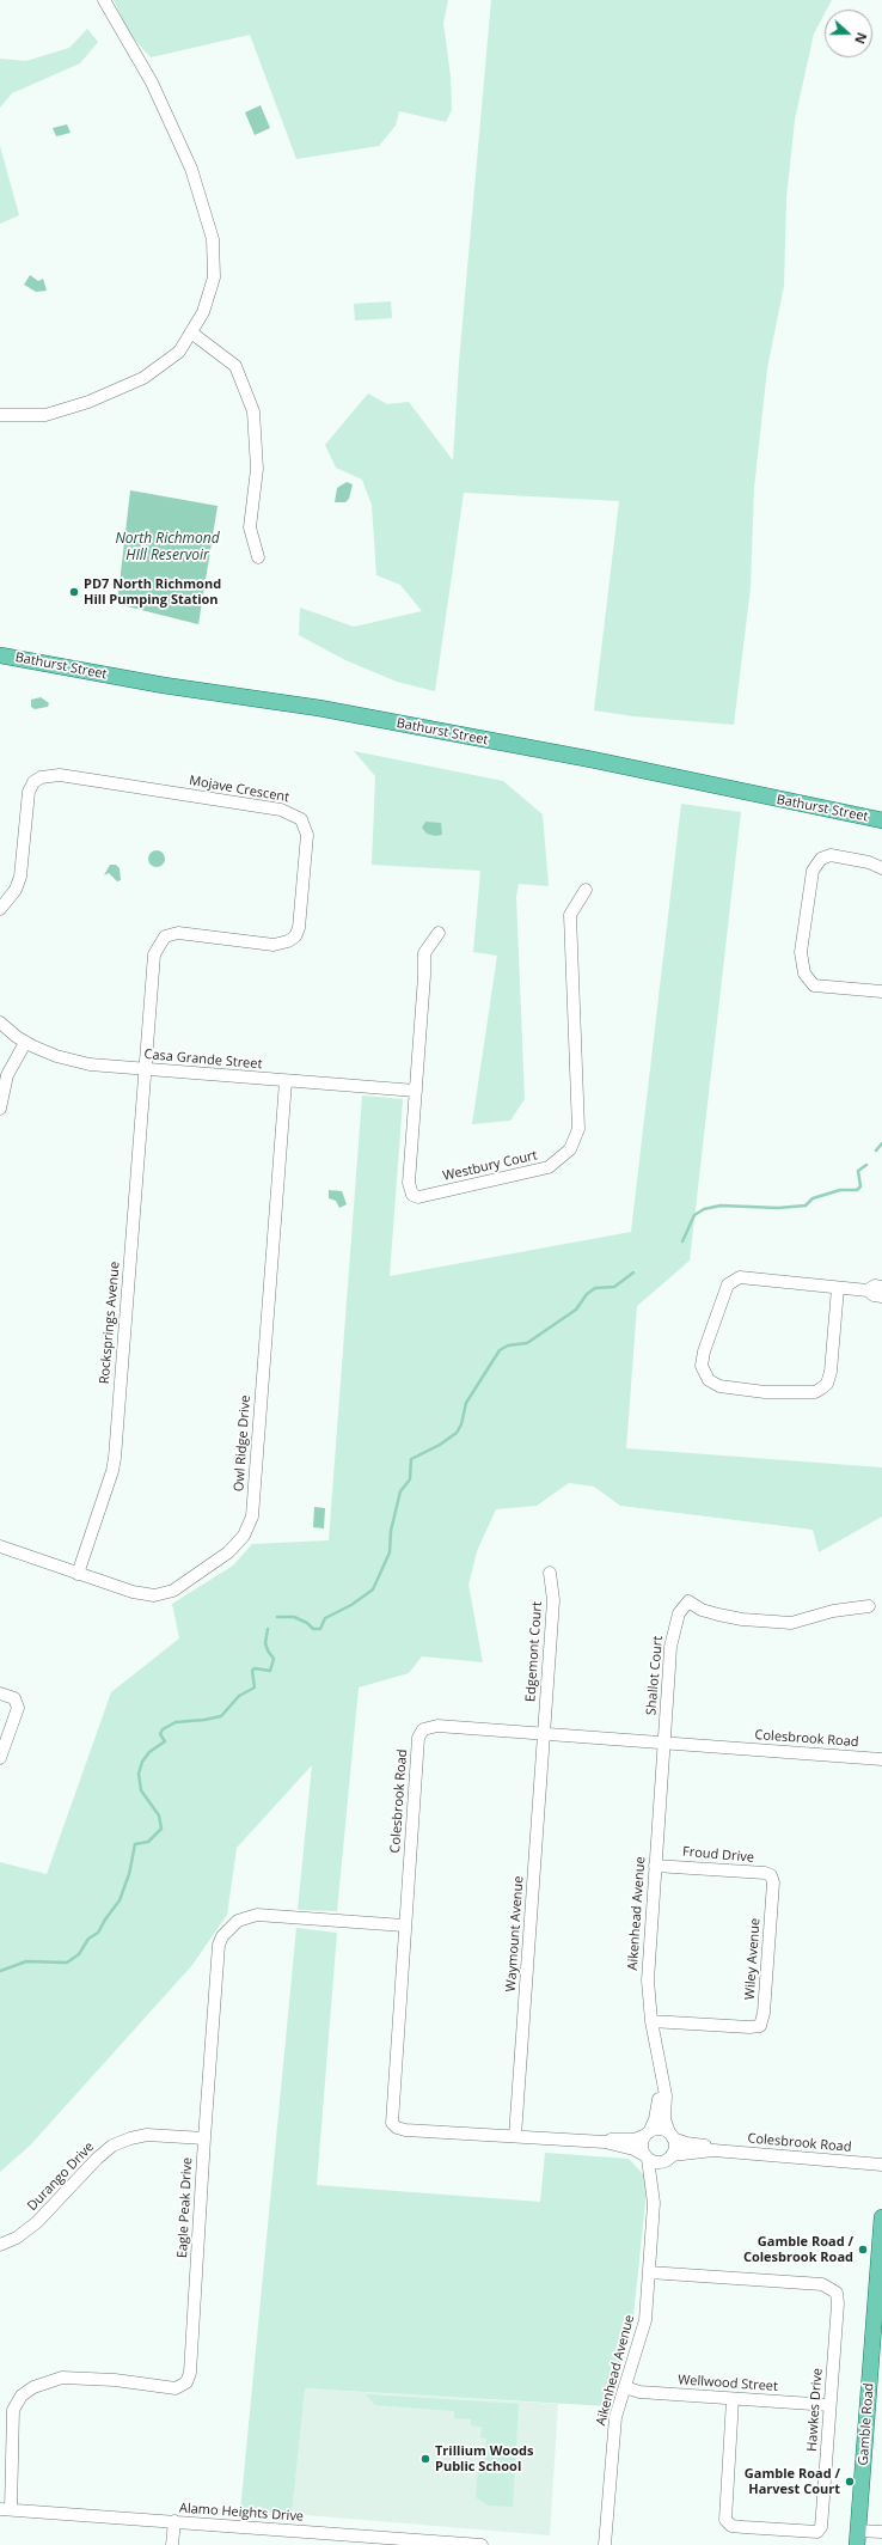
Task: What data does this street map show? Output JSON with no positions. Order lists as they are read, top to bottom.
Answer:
{
  "streets": {
    "main road": ["Bathurst Street", "Gamble Road"],
    "street": [
      "Mojave Crescent",
      "Casa Grande Street",
      "Westbury Court",
      "Rocksprings Avenue",
      "Owl Ridge Drive",
      "Edgemont Court",
      "Shallot Court",
      "Colesbrook Road",
      "Froud Drive",
      "Aikenhead Avenue",
      "Waymount Avenue",
      "Wiley Avenue",
      "Durango Drive",
      "Eagle Peak Drive",
      "Wellwood Street",
      "Hawkes Drive",
      "Alamo Heights Drive"
    ]
  },
  "crossings": [
    ["Mojave Crescent", "Casa Grande Street"],
    ["Mojave Crescent", "Rocksprings Avenue"],
    ["Casa Grande Street", "Westbury Court"],
    ["Casa Grande Street", "Rocksprings Avenue"],
    ["Casa Grande Street", "Owl Ridge Drive"],
    ["Rocksprings Avenue", "Owl Ridge Drive"],
    ["Edgemont Court", "Colesbrook Road"],
    ["Edgemont Court", "Waymount Avenue"],
    ["Shallot Court", "Colesbrook Road"],
    ["Shallot Court", "Aikenhead Avenue"],
    ["Colesbrook Road", "Aikenhead Avenue"],
    ["Colesbrook Road", "Waymount Avenue"],
    ["Colesbrook Road", "Eagle Peak Drive"],
    ["Froud Drive", "Aikenhead Avenue"],
    ["Froud Drive", "Wiley Avenue"],
    ["Aikenhead Avenue", "Wiley Avenue"],
    ["Aikenhead Avenue", "Wellwood Street"],
    ["Aikenhead Avenue", "Hawkes Drive"],
    ["Durango Drive", "Eagle Peak Drive"],
    ["Eagle Peak Drive", "Alamo Heights Drive"],
    ["Wellwood Street", "Hawkes Drive"]
  ],
  "water": ["North Richmond HIll Reservoir"],
  "places": [
    "PD7 North Richmond Hill Pumping Station",
    "Gamble Road / Colesbrook Road",
    "Trillium Woods Public School",
    "Gamble Road / Harvest Court"
  ],
  "north": "right"
}
